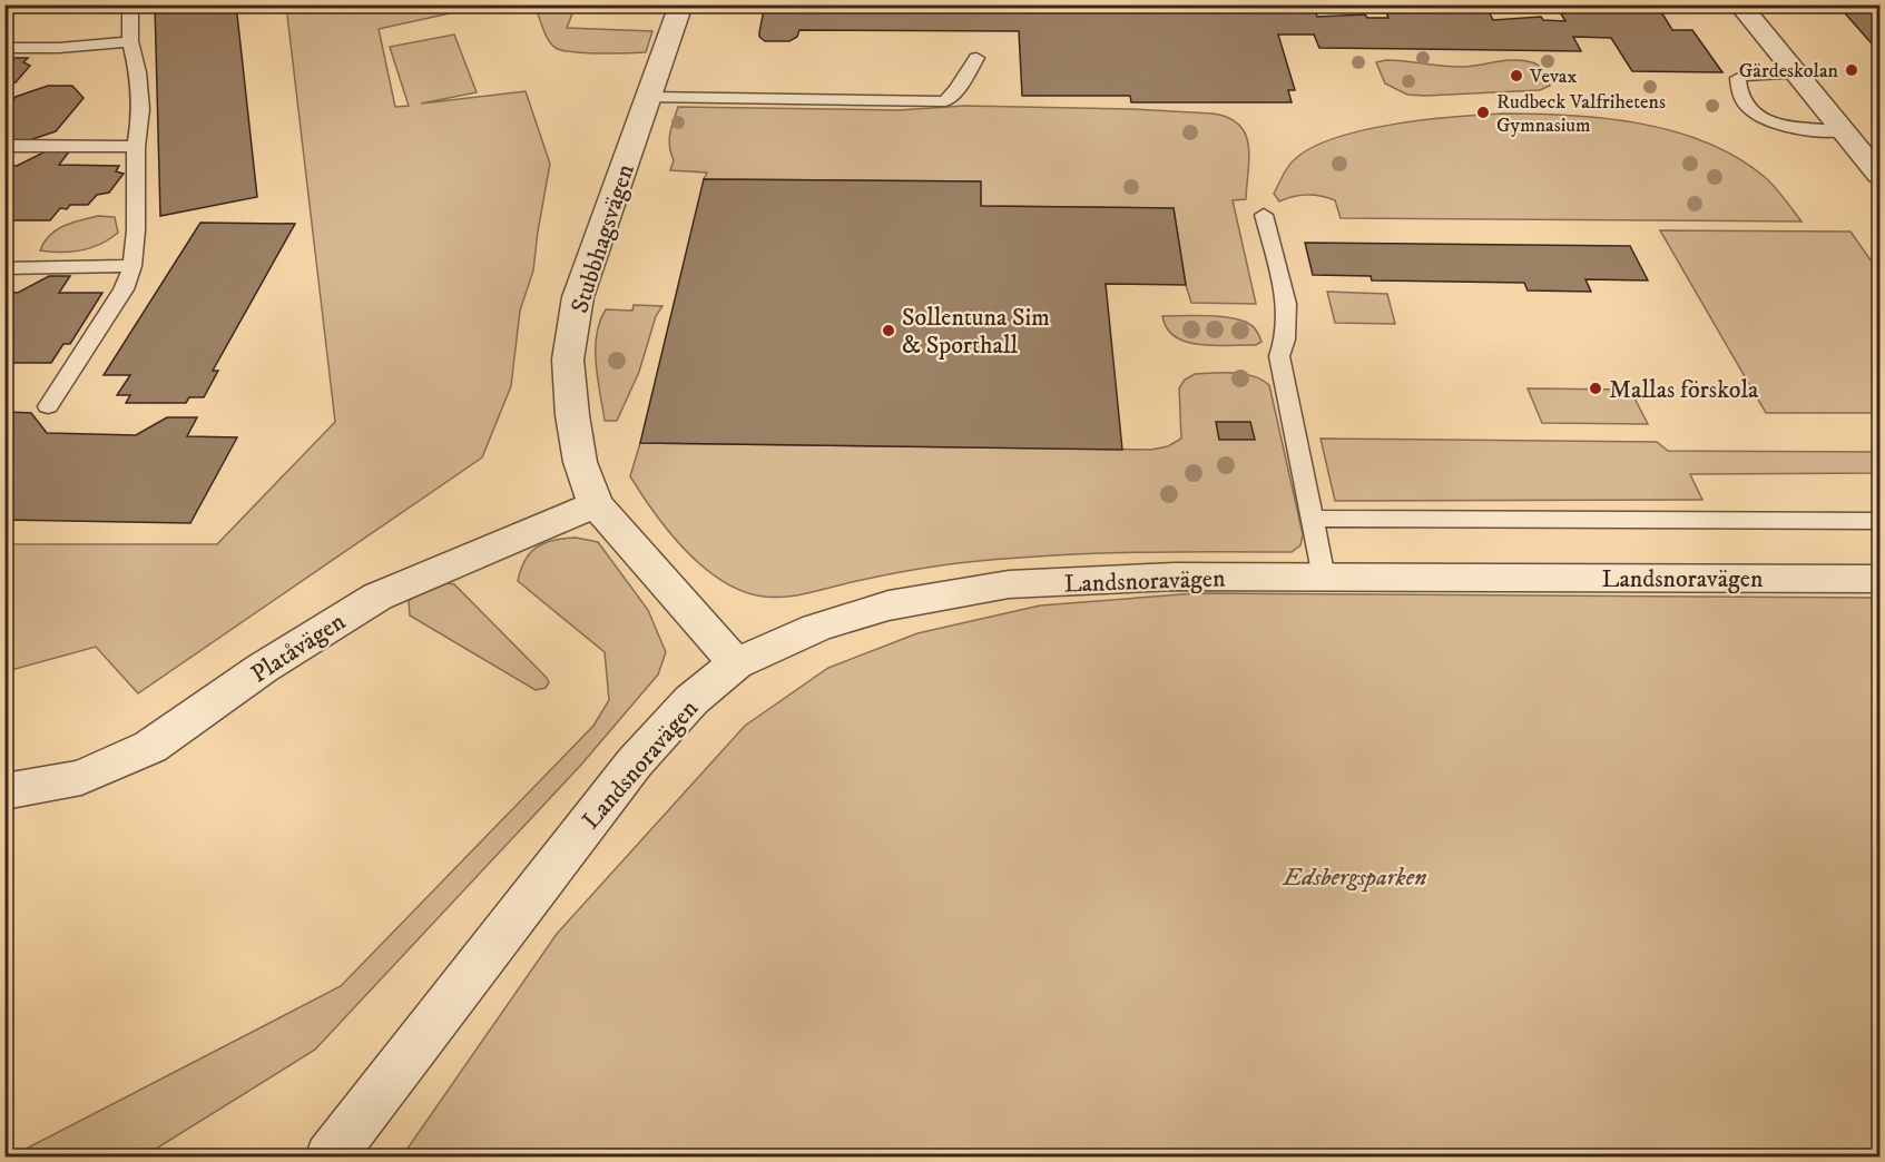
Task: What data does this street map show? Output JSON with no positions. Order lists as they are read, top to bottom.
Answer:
{
  "streets": {
    "street": ["Stubbhagsvägen", "Landsnoravägen", "Platåvägen"]
  },
  "crossings": [
    ["Stubbhagsvägen", "Landsnoravägen"],
    ["Stubbhagsvägen", "Platåvägen"]
  ],
  "parks": ["Edsbergsparken"],
  "places": [
    "Gärdeskolan",
    "Vevax",
    "Rudbeck Valfrihetens Gymnasium",
    "Sollentuna Sim & Sporthall",
    "Mallas förskola"
  ]
}
